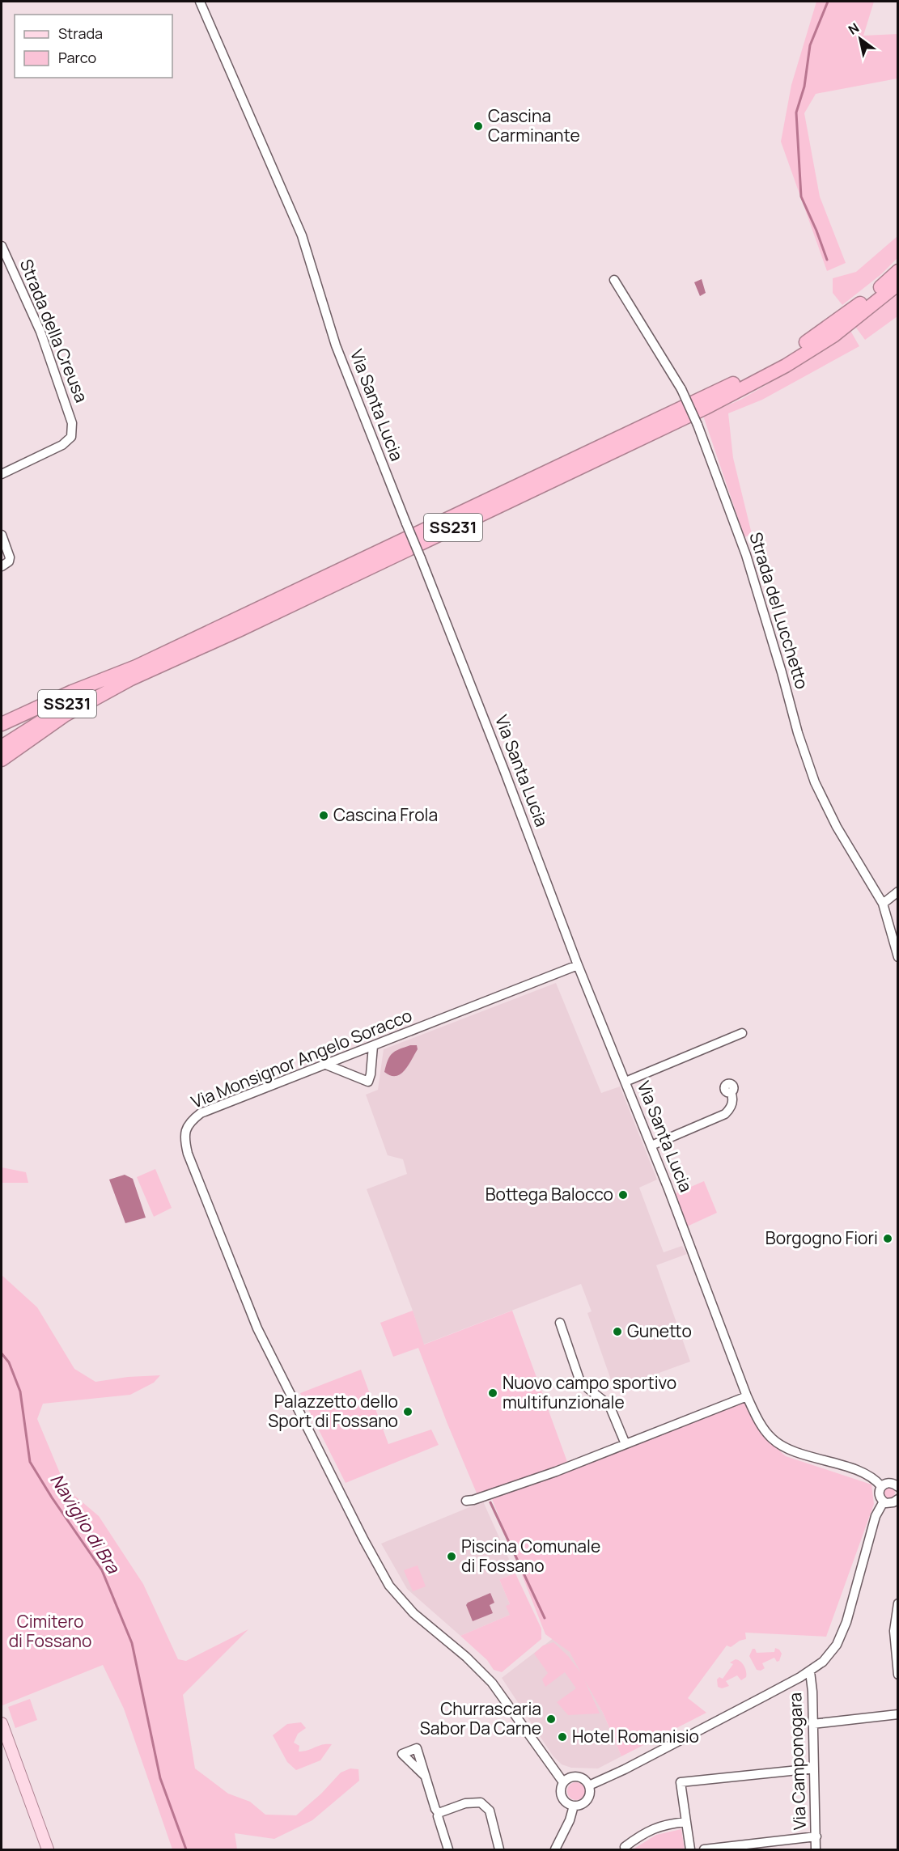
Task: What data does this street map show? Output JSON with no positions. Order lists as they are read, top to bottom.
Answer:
{
  "streets": {
    "highway": ["SS231"],
    "street": [
      "Strada della Creusa",
      "Via Santa Lucia",
      "Strada del Lucchetto",
      "Via Monsignor Angelo Soracco",
      "Via Camponogara"
    ]
  },
  "crossings": [
    ["Via Santa Lucia", "Via Monsignor Angelo Soracco"]
  ],
  "water": ["Naviglio di Bra"],
  "parks": ["Cimitero di Fossano"],
  "places": [
    "Cascina Carminante",
    "Cascina Frola",
    "Bottega Balocco",
    "Borgogno Fiori",
    "Gunetto",
    "Nuovo campo sportivo multifunzionale",
    "Palazzetto dello Sport di Fossano",
    "Piscina Comunale di Fossano",
    "Churrascaria Sabor Da Carne",
    "Hotel Romanisio"
  ],
  "legend": ["Strada", "Parco"],
  "north": "top left"
}
